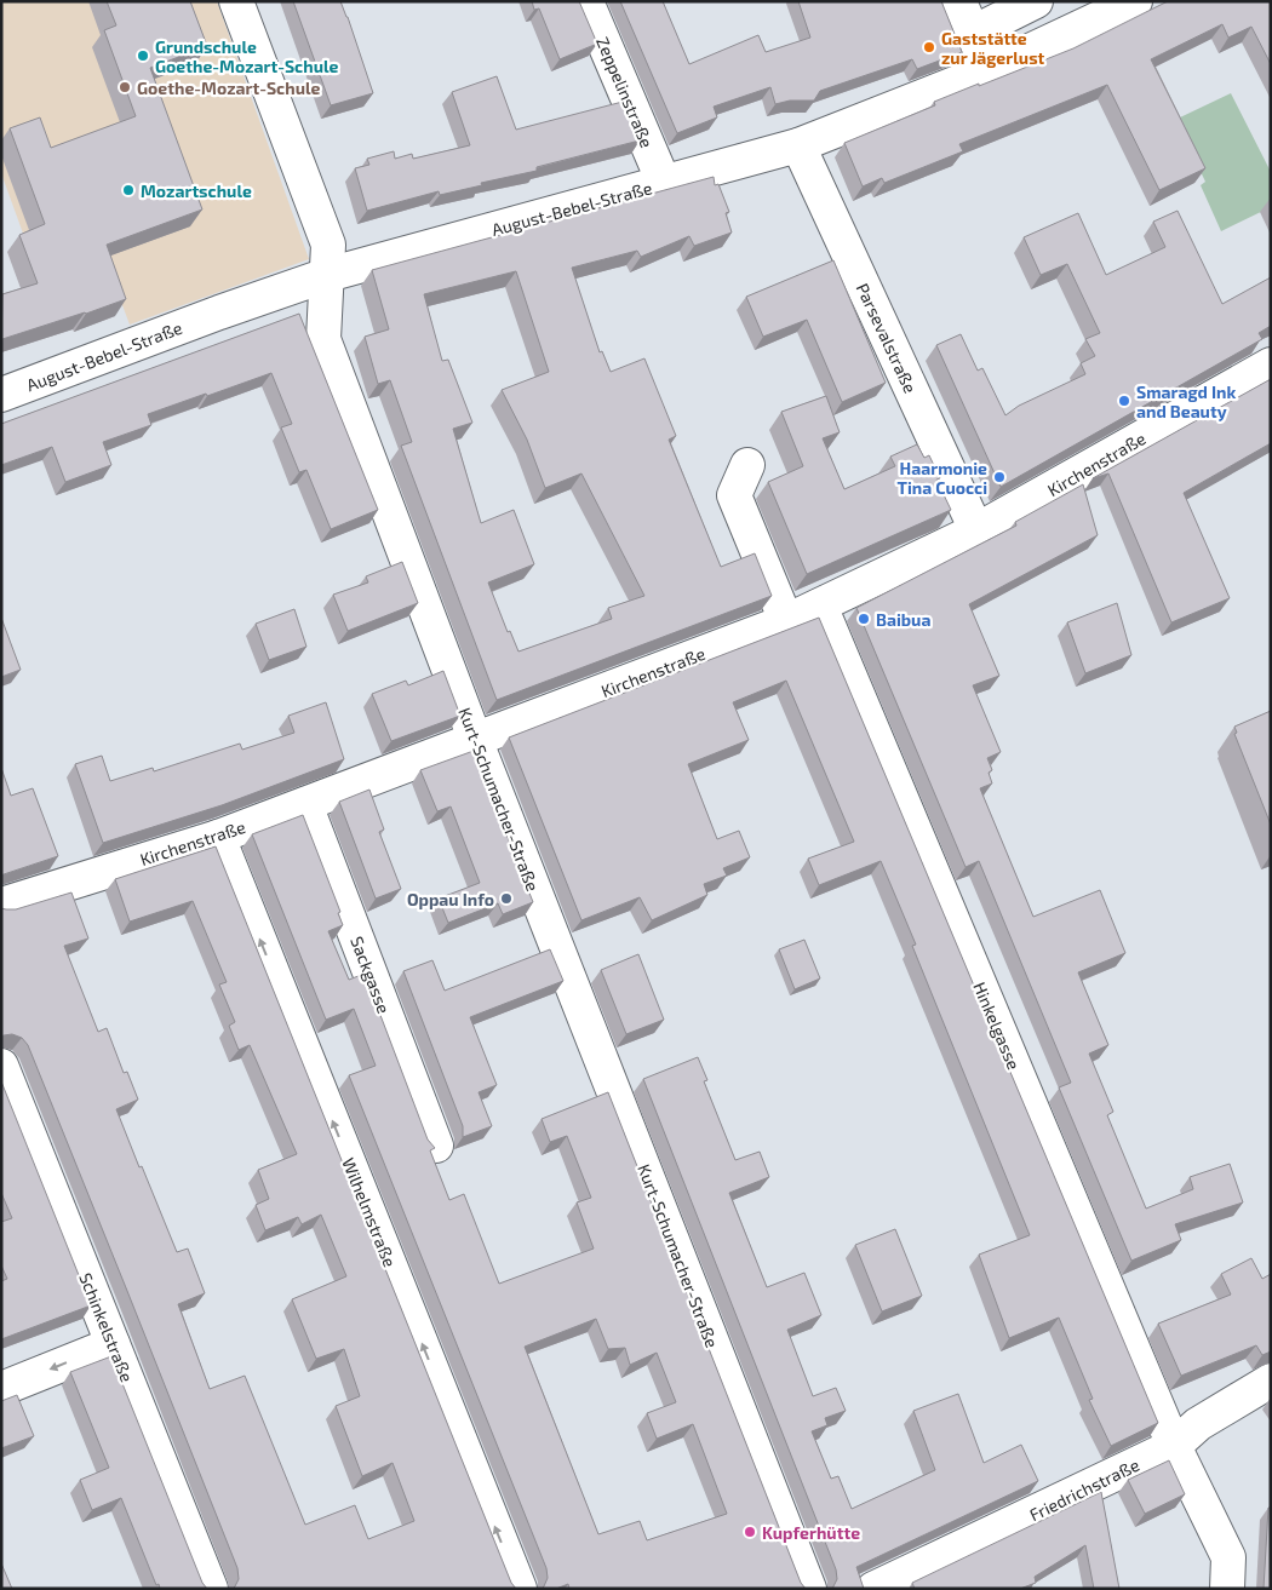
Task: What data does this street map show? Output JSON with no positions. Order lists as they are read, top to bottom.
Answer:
{
  "streets": {
    "street": [
      "Zeppelinstraße",
      "August-Bebel-Straße",
      "Parsevalstraße",
      "Kirchenstraße",
      "Kurt-Schumacher-Straße",
      "Sackgasse",
      "Hinkelgasse",
      "Wilhelmstraße",
      "Schinkelstraße",
      "Friedrichstraße"
    ]
  },
  "crossings": [
    ["Zeppelinstraße", "August-Bebel-Straße"],
    ["August-Bebel-Straße", "Parsevalstraße"],
    ["August-Bebel-Straße", "Kurt-Schumacher-Straße"],
    ["Parsevalstraße", "Kirchenstraße"],
    ["Kirchenstraße", "Kurt-Schumacher-Straße"],
    ["Kirchenstraße", "Sackgasse"],
    ["Kirchenstraße", "Hinkelgasse"],
    ["Kirchenstraße", "Wilhelmstraße"],
    ["Hinkelgasse", "Friedrichstraße"]
  ],
  "one_way": ["Wilhelmstraße"],
  "places": [
    "Gaststätte zur Jägerlust",
    "Grundschule Goethe-Mozart-Schule",
    "Goethe-Mozart-Schule",
    "Mozartschule",
    "Smaragd Ink and Beauty",
    "Haarmonie Tina Cuocci",
    "Baibua",
    "Oppau Info",
    "Kupferhütte"
  ]
}
